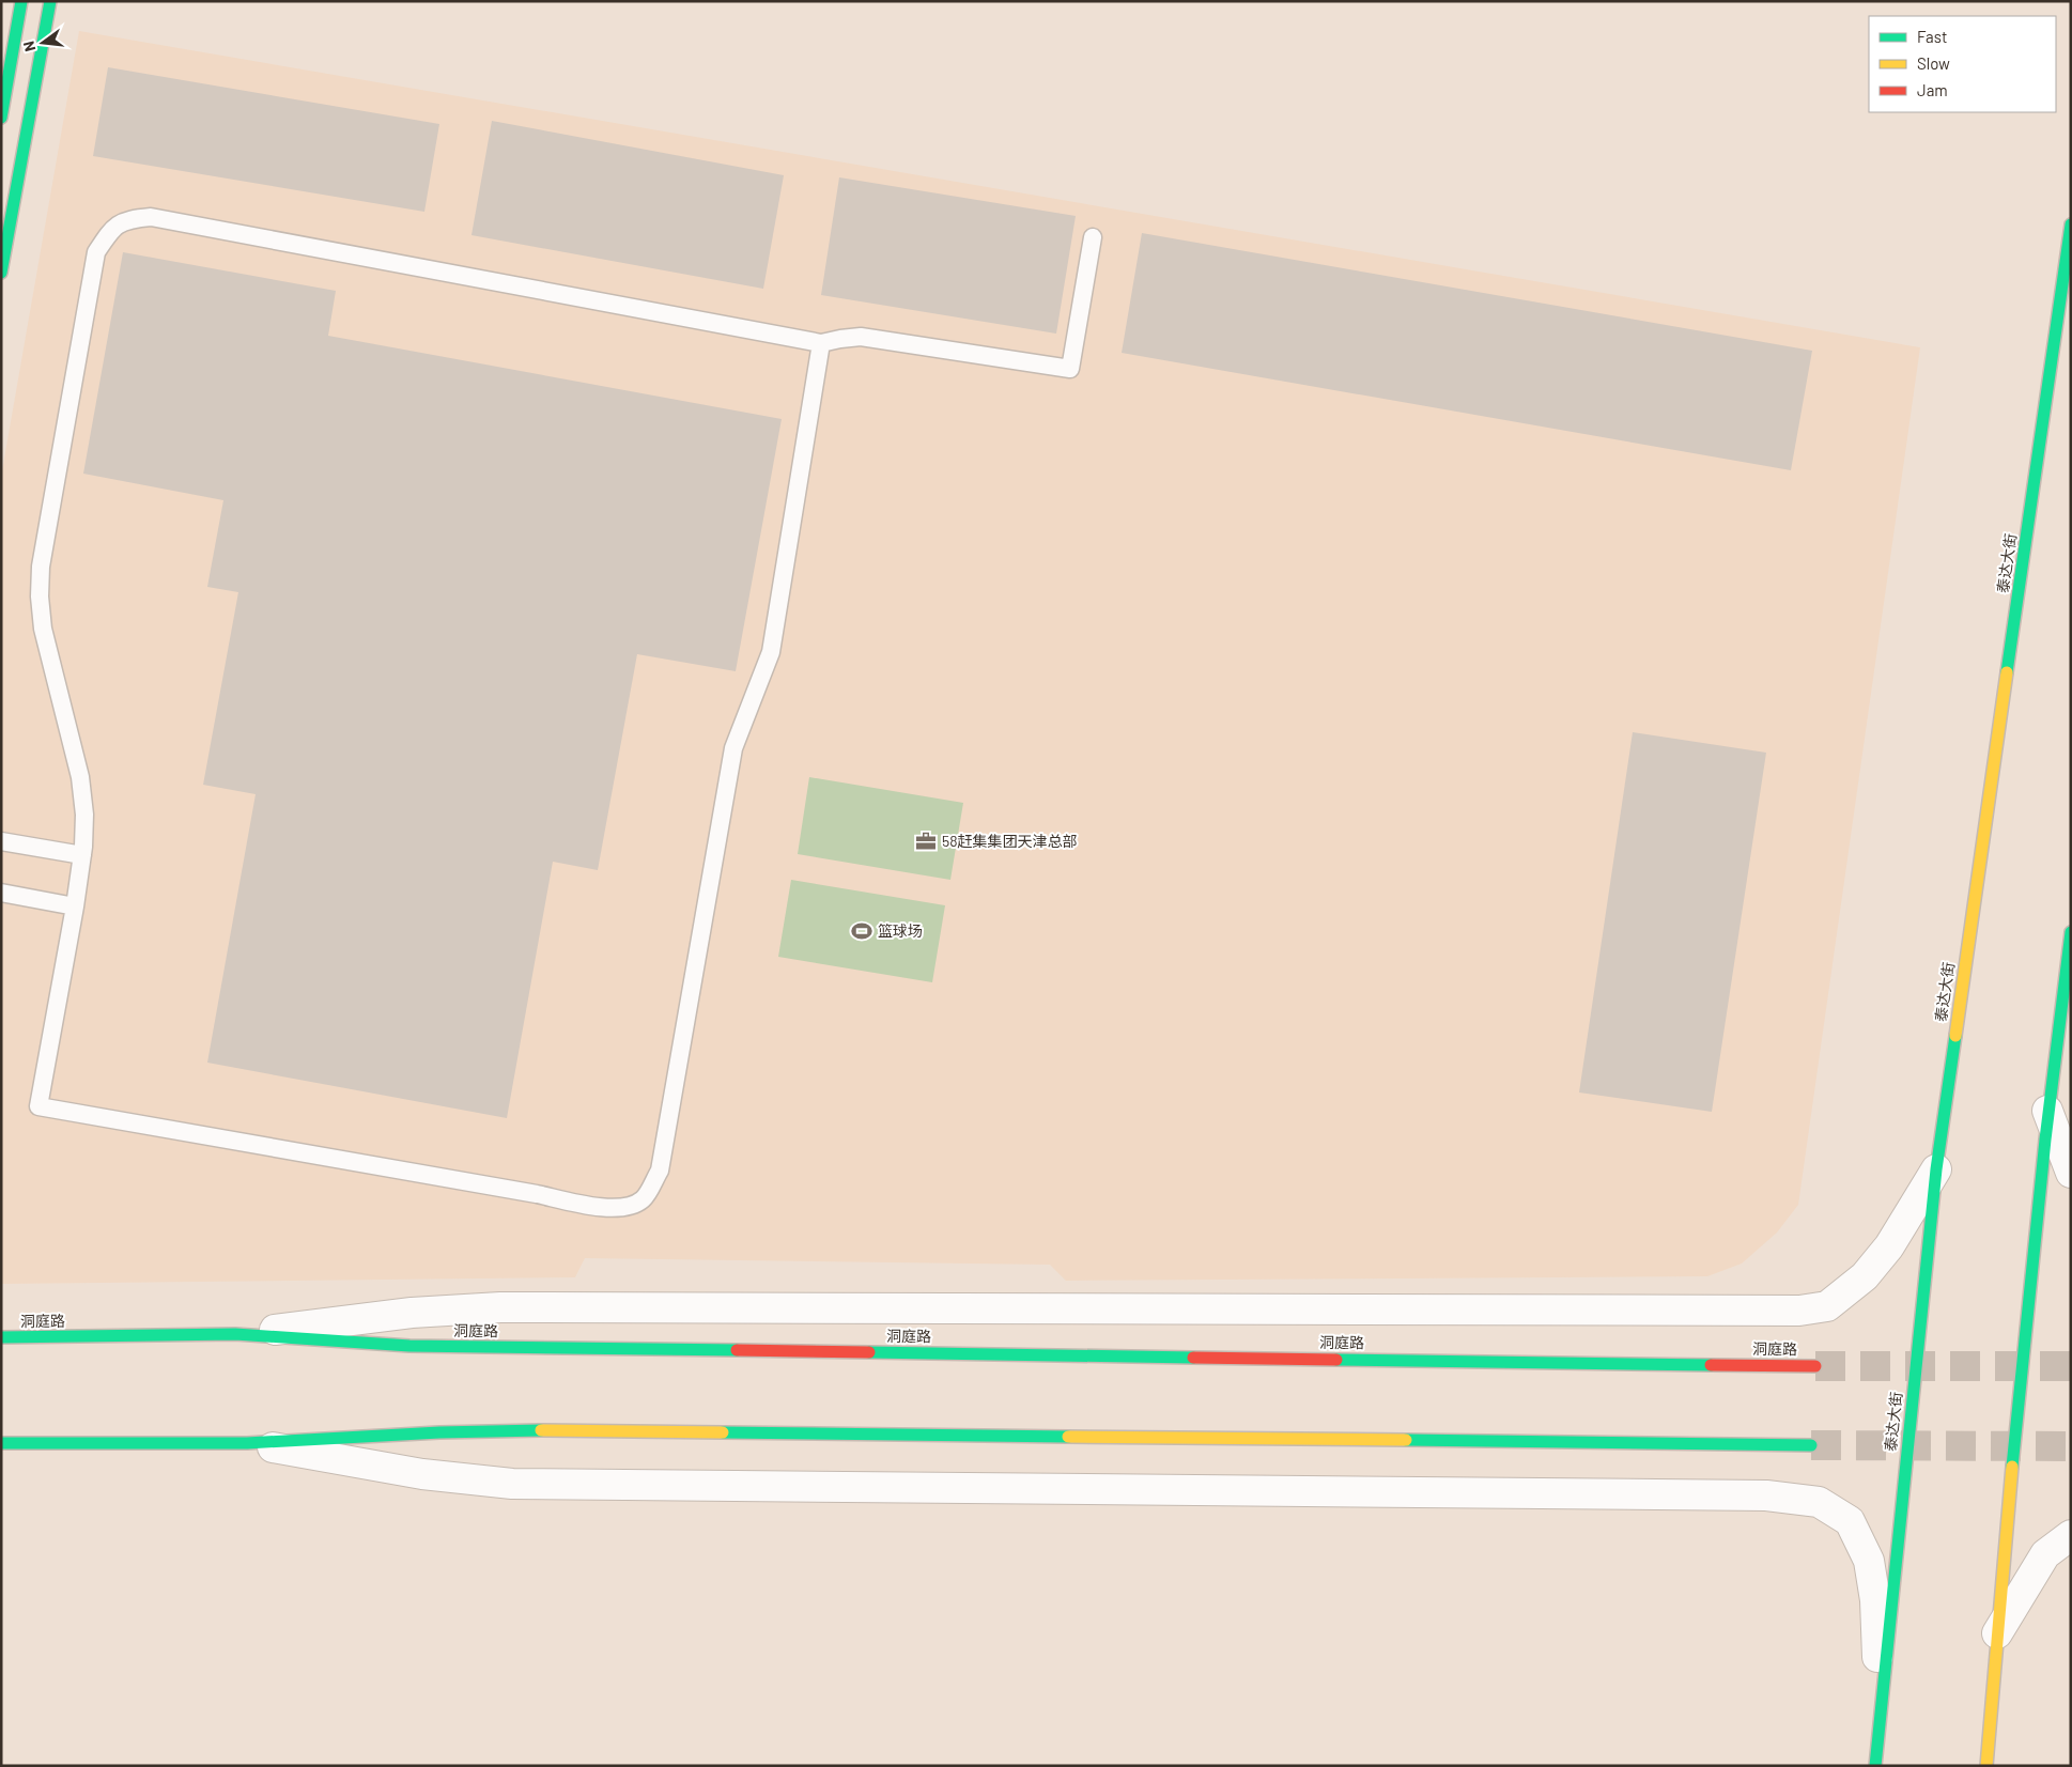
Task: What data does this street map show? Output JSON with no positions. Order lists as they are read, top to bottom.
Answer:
{
  "streets": {
    "main road": ["泰达大街", "洞庭路"]
  },
  "places": {
    "office": ["58赶集集团天津总部"],
    "sports": ["篮球场"]
  },
  "legend": ["Fast", "Slow", "Jam"],
  "north": "left"
}
